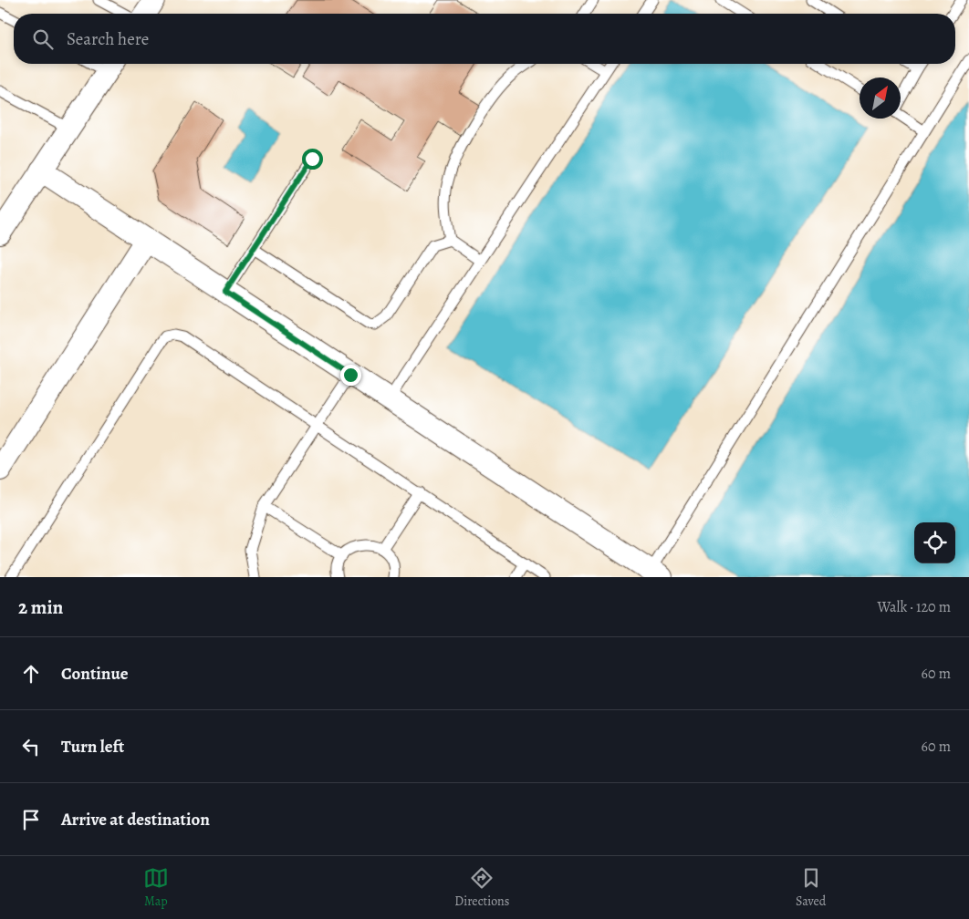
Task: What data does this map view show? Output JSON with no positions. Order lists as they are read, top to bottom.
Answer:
{
  "north": "top right",
  "page": {
    "search": "Search here",
    "heading": ["2 min", "Walk · 120 m"],
    "list": [
      ["Continue", "60 m"],
      ["Turn left", "60 m"],
      "Arrive at destination"
    ],
    "nav": ["Map", "Directions", "Saved"]
  }
}
